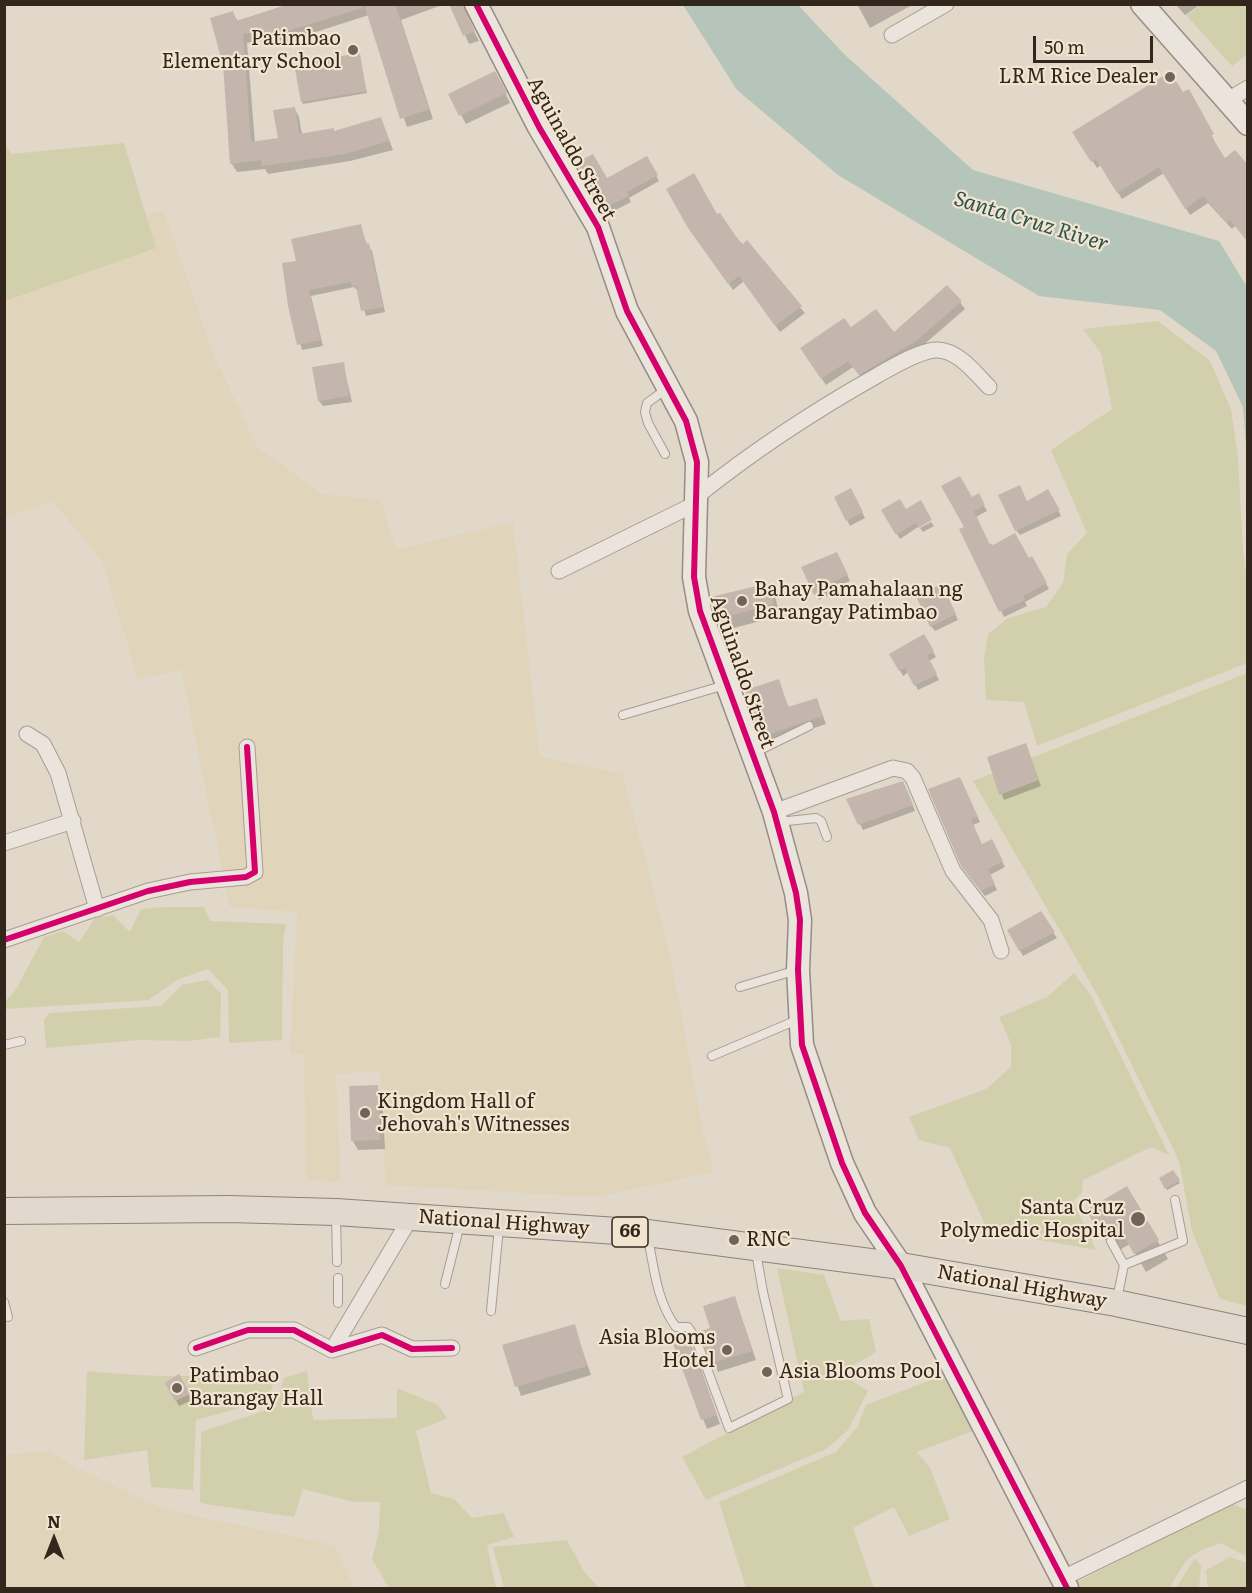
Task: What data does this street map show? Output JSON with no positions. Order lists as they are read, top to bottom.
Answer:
{
  "streets": {
    "main road": ["National Highway", "66"],
    "street": ["Aguinaldo Street"]
  },
  "crossings": [
    ["Aguinaldo Street", "National Highway"]
  ],
  "water": ["Santa Cruz River"],
  "places": [
    "Patimbao Elementary School",
    "LRM Rice Dealer",
    "Bahay Pamahalaan ng Barangay Patimbao",
    "Kingdom Hall of Jehovah's Witnesses",
    "Santa Cruz Polymedic Hospital",
    "RNC",
    "Asia Blooms Hotel",
    "Asia Blooms Pool",
    "Patimbao Barangay Hall"
  ],
  "scale_bar": "50 m",
  "north": "top"
}
